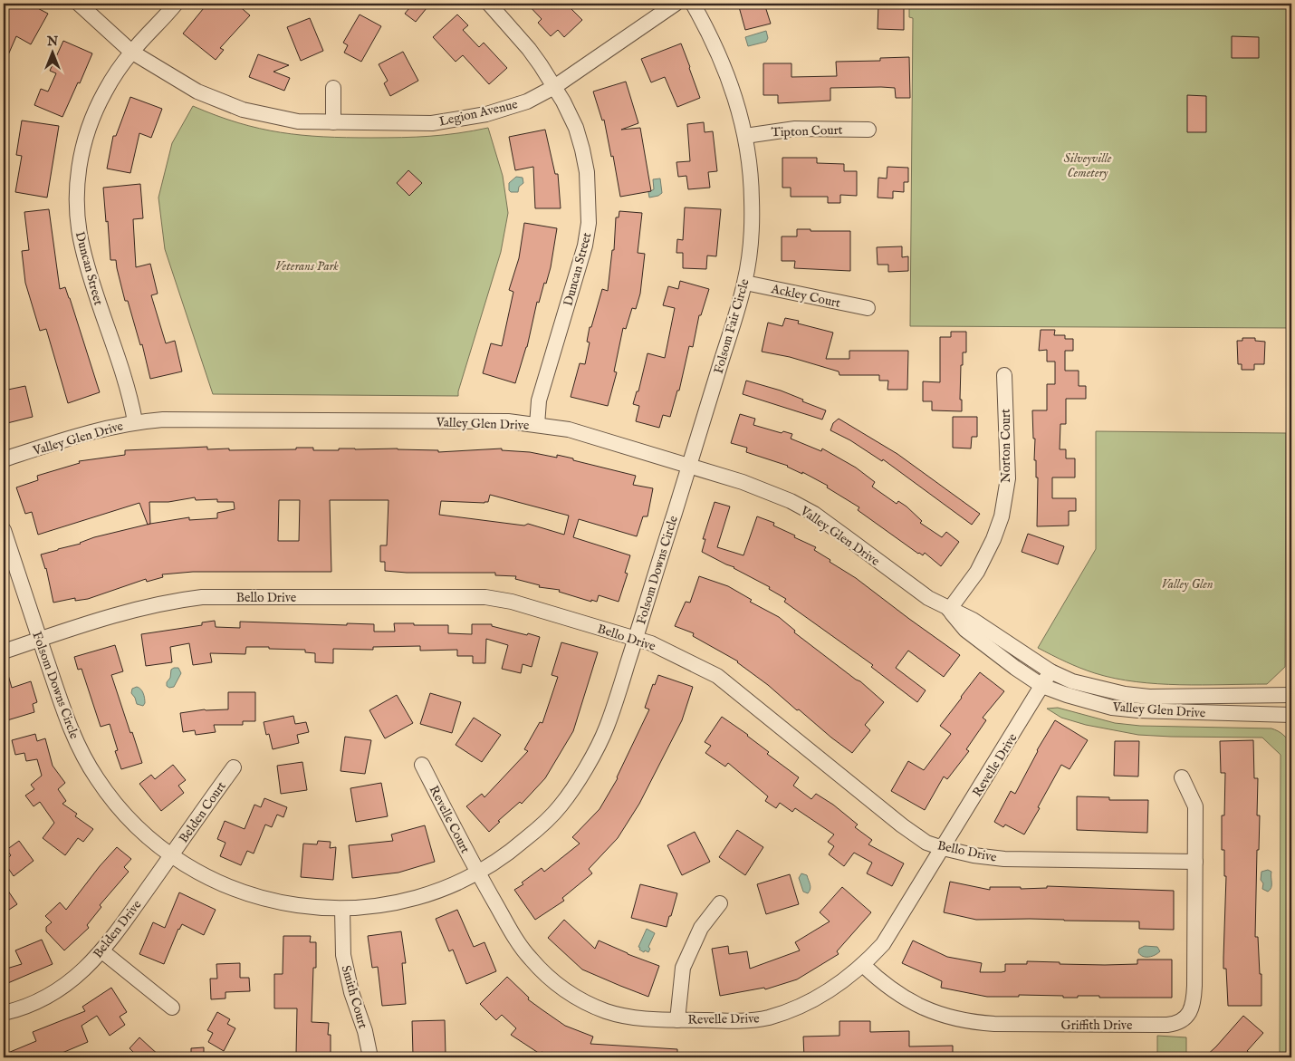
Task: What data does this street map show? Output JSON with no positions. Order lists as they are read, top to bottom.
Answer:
{
  "streets": {
    "street": [
      "Legion Avenue",
      "Tipton Court",
      "Duncan Street",
      "Ackley Court",
      "Folsom Fair Circle",
      "Valley Glen Drive",
      "Norton Court",
      "Folsom Downs Circle",
      "Bello Drive",
      "Revelle Drive",
      "Belden Court",
      "Revelle Court",
      "Belden Drive",
      "Smith Court",
      "Griffith Drive"
    ]
  },
  "crossings": [
    ["Legion Avenue", "Duncan Street"],
    ["Tipton Court", "Folsom Fair Circle"],
    ["Duncan Street", "Valley Glen Drive"],
    ["Ackley Court", "Folsom Fair Circle"],
    ["Folsom Fair Circle", "Valley Glen Drive"],
    ["Folsom Fair Circle", "Folsom Downs Circle"],
    ["Valley Glen Drive", "Norton Court"],
    ["Valley Glen Drive", "Folsom Downs Circle"],
    ["Valley Glen Drive", "Revelle Drive"],
    ["Folsom Downs Circle", "Bello Drive"],
    ["Folsom Downs Circle", "Revelle Drive"],
    ["Folsom Downs Circle", "Belden Court"],
    ["Folsom Downs Circle", "Revelle Court"],
    ["Folsom Downs Circle", "Belden Drive"],
    ["Folsom Downs Circle", "Smith Court"],
    ["Bello Drive", "Revelle Drive"],
    ["Bello Drive", "Griffith Drive"],
    ["Revelle Drive", "Revelle Court"],
    ["Revelle Drive", "Griffith Drive"],
    ["Belden Court", "Belden Drive"]
  ],
  "parks": ["Silveyville Cemetery", "Veterans Park", "Valley Glen"],
  "north": "top"
}
